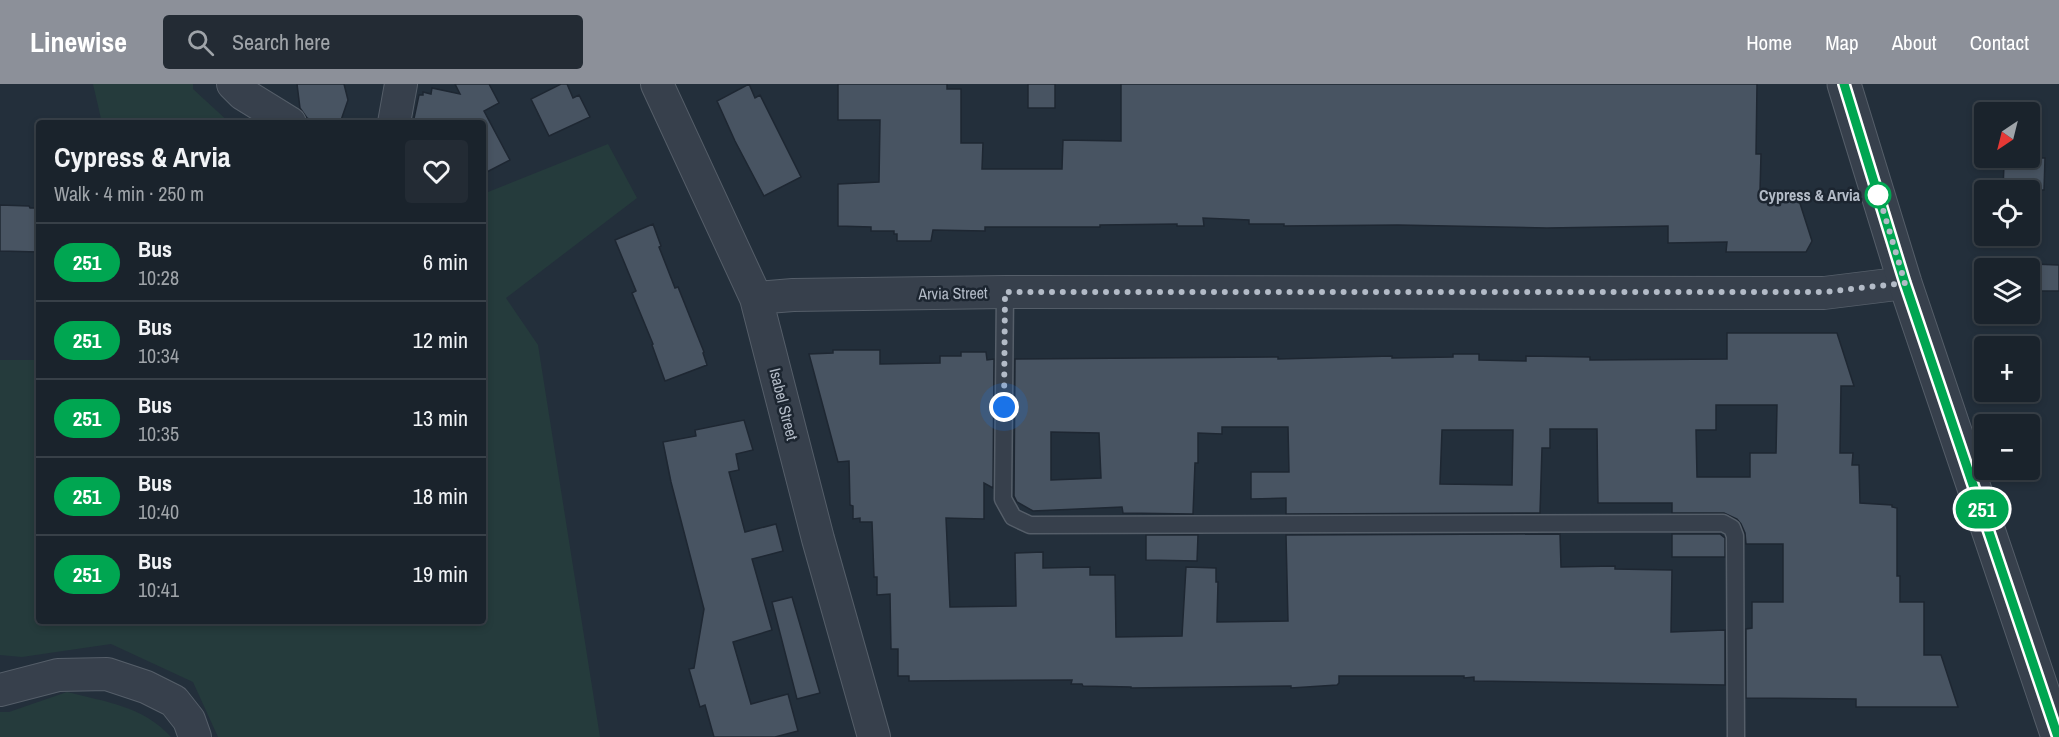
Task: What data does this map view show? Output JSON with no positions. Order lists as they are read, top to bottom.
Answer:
{
  "streets": {
    "street": ["Arvia Street", "Isabel Street"]
  },
  "crossings": [
    ["Arvia Street", "Isabel Street"]
  ],
  "places": ["Cypress & Arvia"],
  "lines": ["bus line 251"],
  "north": "bottom left",
  "page": {
    "header": "Linewise",
    "search": "Search here",
    "nav": [
      "Home",
      "Map",
      "About",
      "Contact"
    ],
    "on_map": "251",
    "map_buttons": ["+", "−"],
    "heading": ["Cypress & Arvia", "Walk · 4 min · 250 m"],
    "list": [
      {
        "mark": "251",
        "name": "Bus",
        "note": "10:28",
        "value": "6 min"
      },
      {
        "mark": "251",
        "name": "Bus",
        "note": "10:34",
        "value": "12 min"
      },
      {
        "mark": "251",
        "name": "Bus",
        "note": "10:35",
        "value": "13 min"
      },
      {
        "mark": "251",
        "name": "Bus",
        "note": "10:40",
        "value": "18 min"
      },
      {
        "mark": "251",
        "name": "Bus",
        "note": "10:41",
        "value": "19 min"
      }
    ]
  }
}
